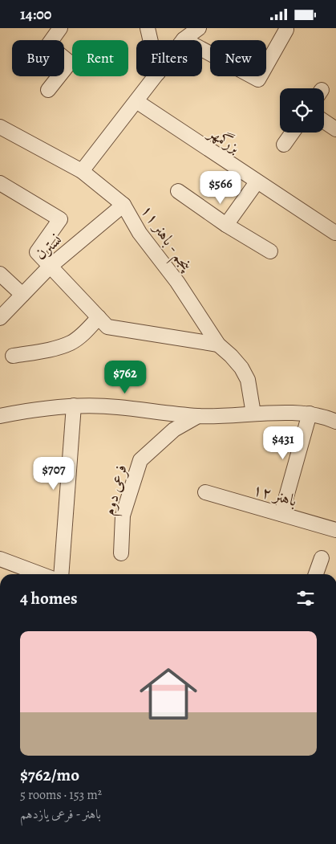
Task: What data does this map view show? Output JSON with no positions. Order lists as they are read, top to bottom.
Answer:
{
  "streets": {
    "street": [
      "بزرگمهر",
      "پنجم - باهنر ۱۱",
      "نسترن",
      "فرعی دوم",
      "باهنر ۱۲"
    ]
  },
  "crossings": [
    ["پنجم - باهنر ۱۱", "نسترن"]
  ],
  "page": {
    "status": "14:00",
    "chip": [
      "Buy",
      "Rent",
      "Filters",
      "New"
    ],
    "price": [
      "$566",
      "$762",
      "$431",
      "$707"
    ],
    "heading": "4 homes",
    "list": [
      {
        "name": "$762/mo",
        "note": "5 rooms · 153 m² · باهنر - فرعی یازدهم"
      }
    ]
  }
}
